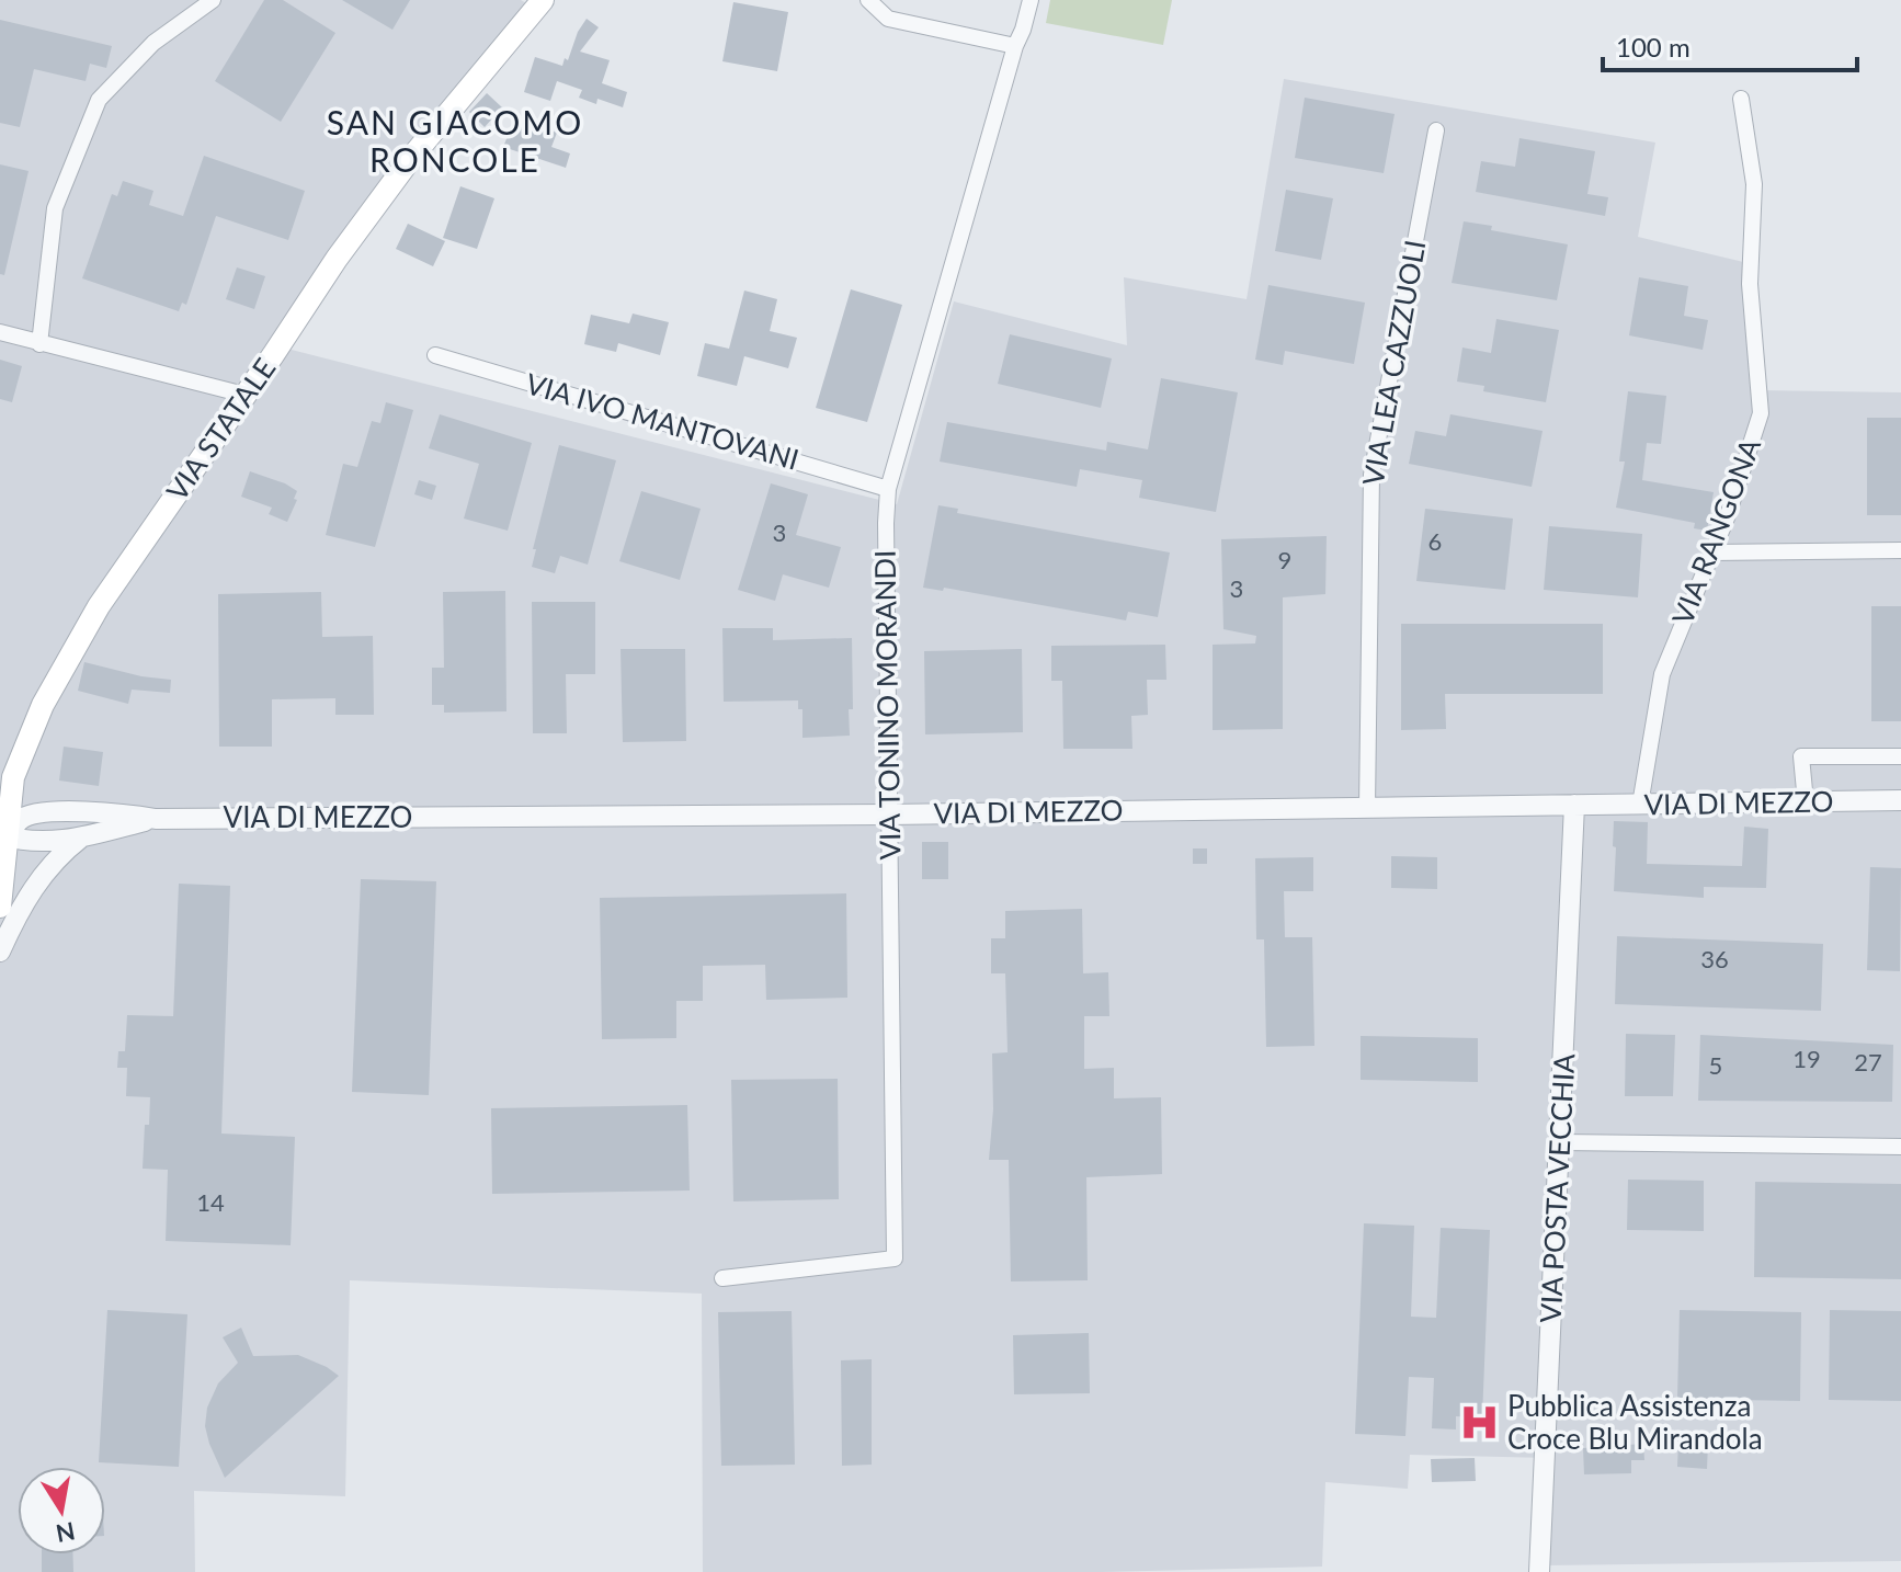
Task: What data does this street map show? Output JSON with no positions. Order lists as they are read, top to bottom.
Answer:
{
  "streets": {
    "main road": ["VIA STATALE"],
    "street": [
      "VIA LEA CAZZUOLI",
      "VIA IVO MANTOVANI",
      "VIA RANGONA",
      "VIA TONINO MORANDI",
      "VIA DI MEZZO",
      "VIA POSTA VECCHIA"
    ]
  },
  "crossings": [
    ["VIA LEA CAZZUOLI", "VIA DI MEZZO"],
    ["VIA IVO MANTOVANI", "VIA TONINO MORANDI"],
    ["VIA RANGONA", "VIA DI MEZZO"],
    ["VIA TONINO MORANDI", "VIA DI MEZZO"],
    ["VIA DI MEZZO", "VIA POSTA VECCHIA"]
  ],
  "districts": ["SAN GIACOMO RONCOLE"],
  "places": {
    "hospital": ["Pubblica Assistenza Croce Blu Mirandola"]
  },
  "house_numbers": [
    "3",
    "6",
    "9",
    "3",
    "36",
    "19",
    "27",
    "5",
    "14"
  ],
  "scale_bar": "100 m",
  "north": "bottom"
}
